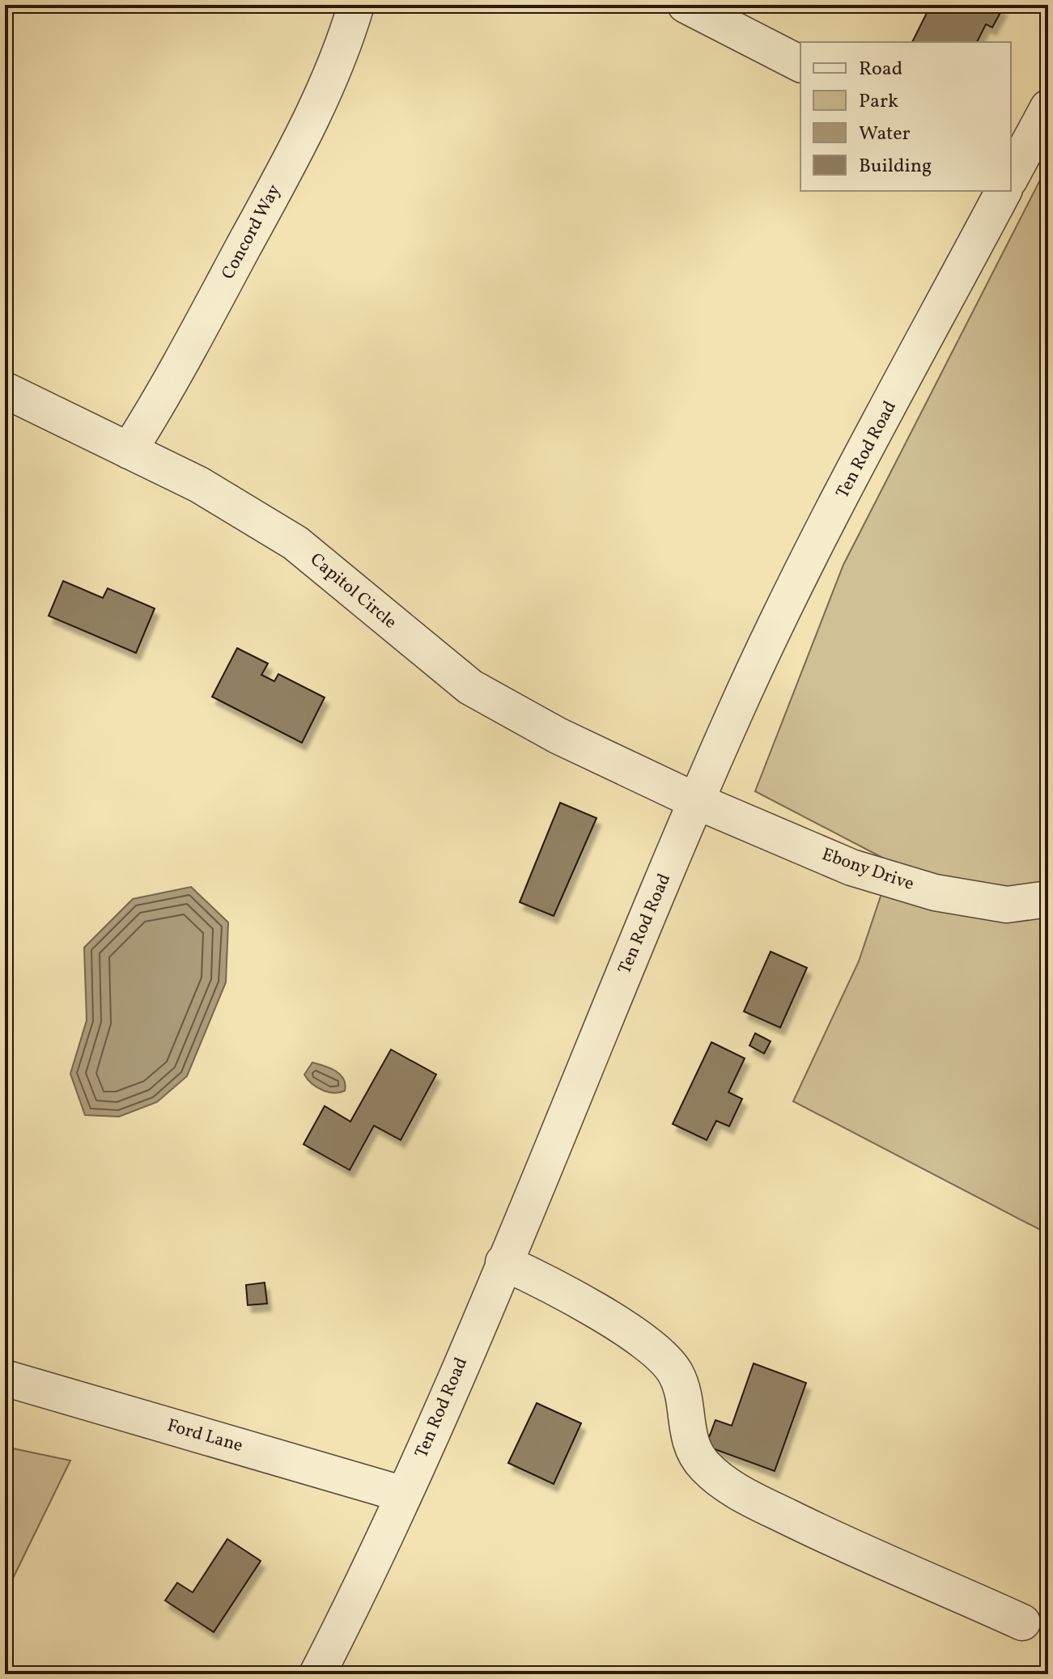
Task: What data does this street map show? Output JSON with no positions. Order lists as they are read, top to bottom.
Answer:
{
  "streets": {
    "street": [
      "Concord Way",
      "Ten Rod Road",
      "Capitol Circle",
      "Ebony Drive",
      "Ford Lane"
    ]
  },
  "crossings": [
    ["Concord Way", "Capitol Circle"],
    ["Ten Rod Road", "Capitol Circle"],
    ["Ten Rod Road", "Ebony Drive"],
    ["Ten Rod Road", "Ford Lane"],
    ["Capitol Circle", "Ebony Drive"]
  ],
  "legend": [
    "Road",
    "Park",
    "Water",
    "Building"
  ]
}
